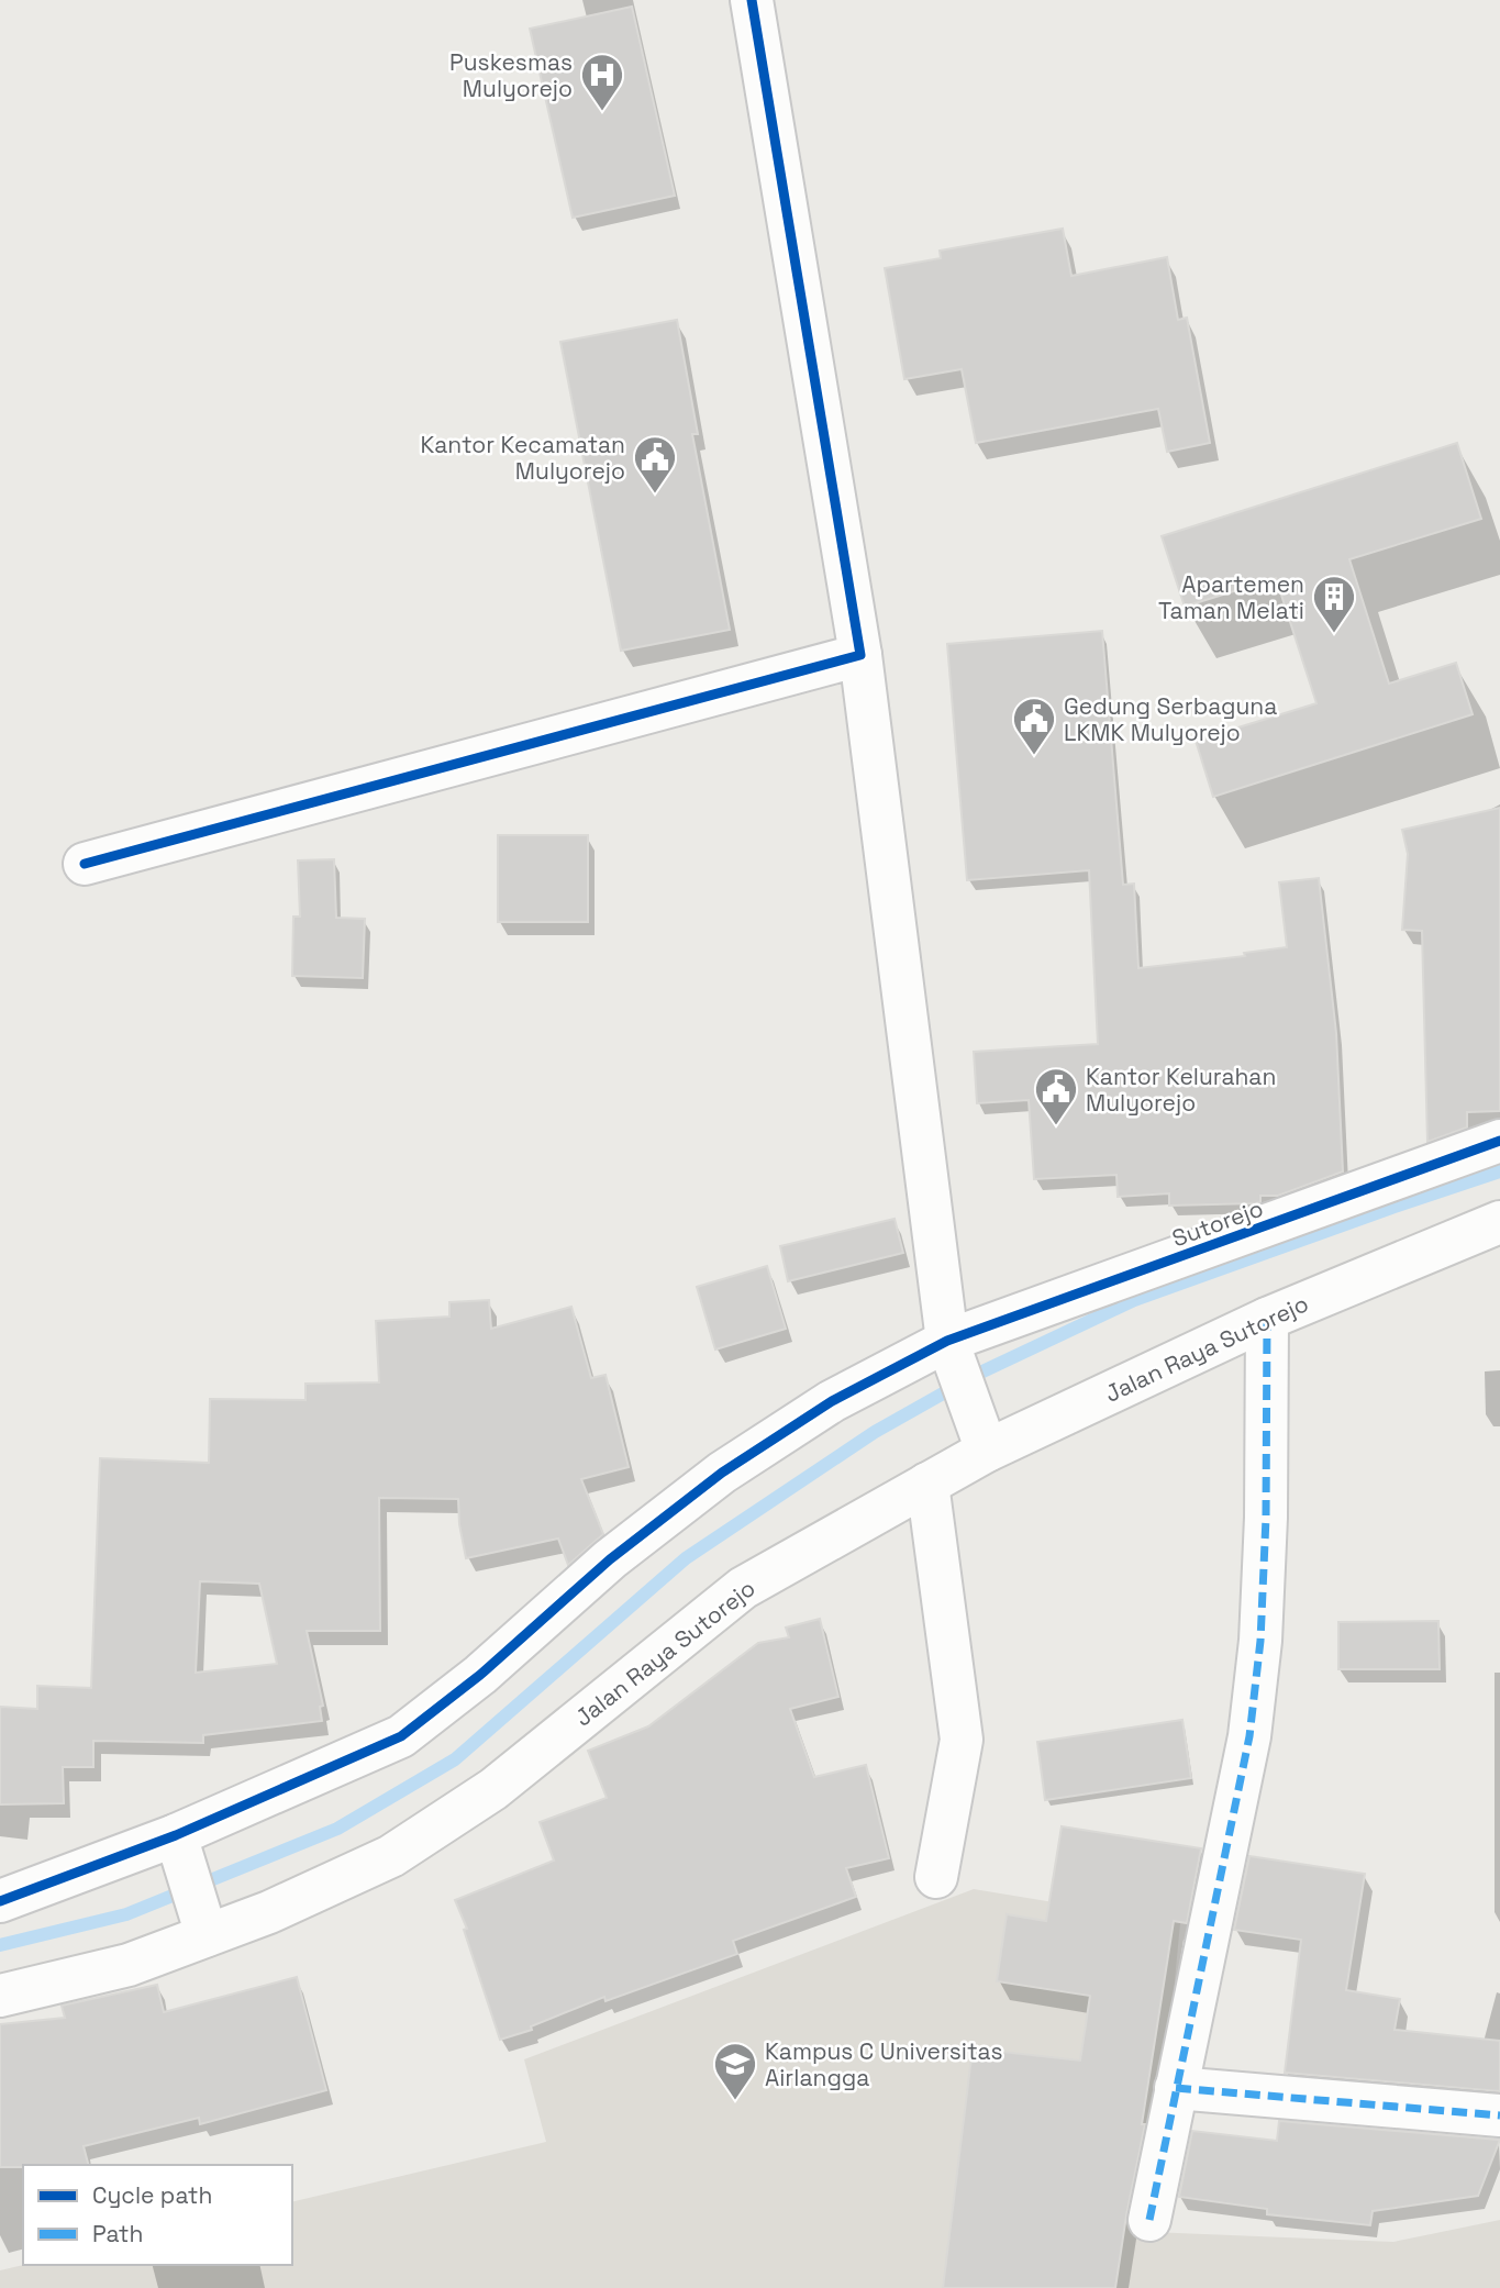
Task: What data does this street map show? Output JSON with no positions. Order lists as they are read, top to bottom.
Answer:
{
  "streets": {
    "street": ["Sutorejo", "Jalan Raya Sutorejo"]
  },
  "places": {
    "hospital": ["Puskesmas Mulyorejo"],
    "public building": ["Kantor Kecamatan Mulyorejo", "Gedung Serbaguna LKMK Mulyorejo", "Kantor Kelurahan Mulyorejo"],
    "building": ["Apartemen Taman Melati"],
    "school or university": ["Kampus C Universitas Airlangga"]
  },
  "legend": ["Cycle path", "Path"]
}
